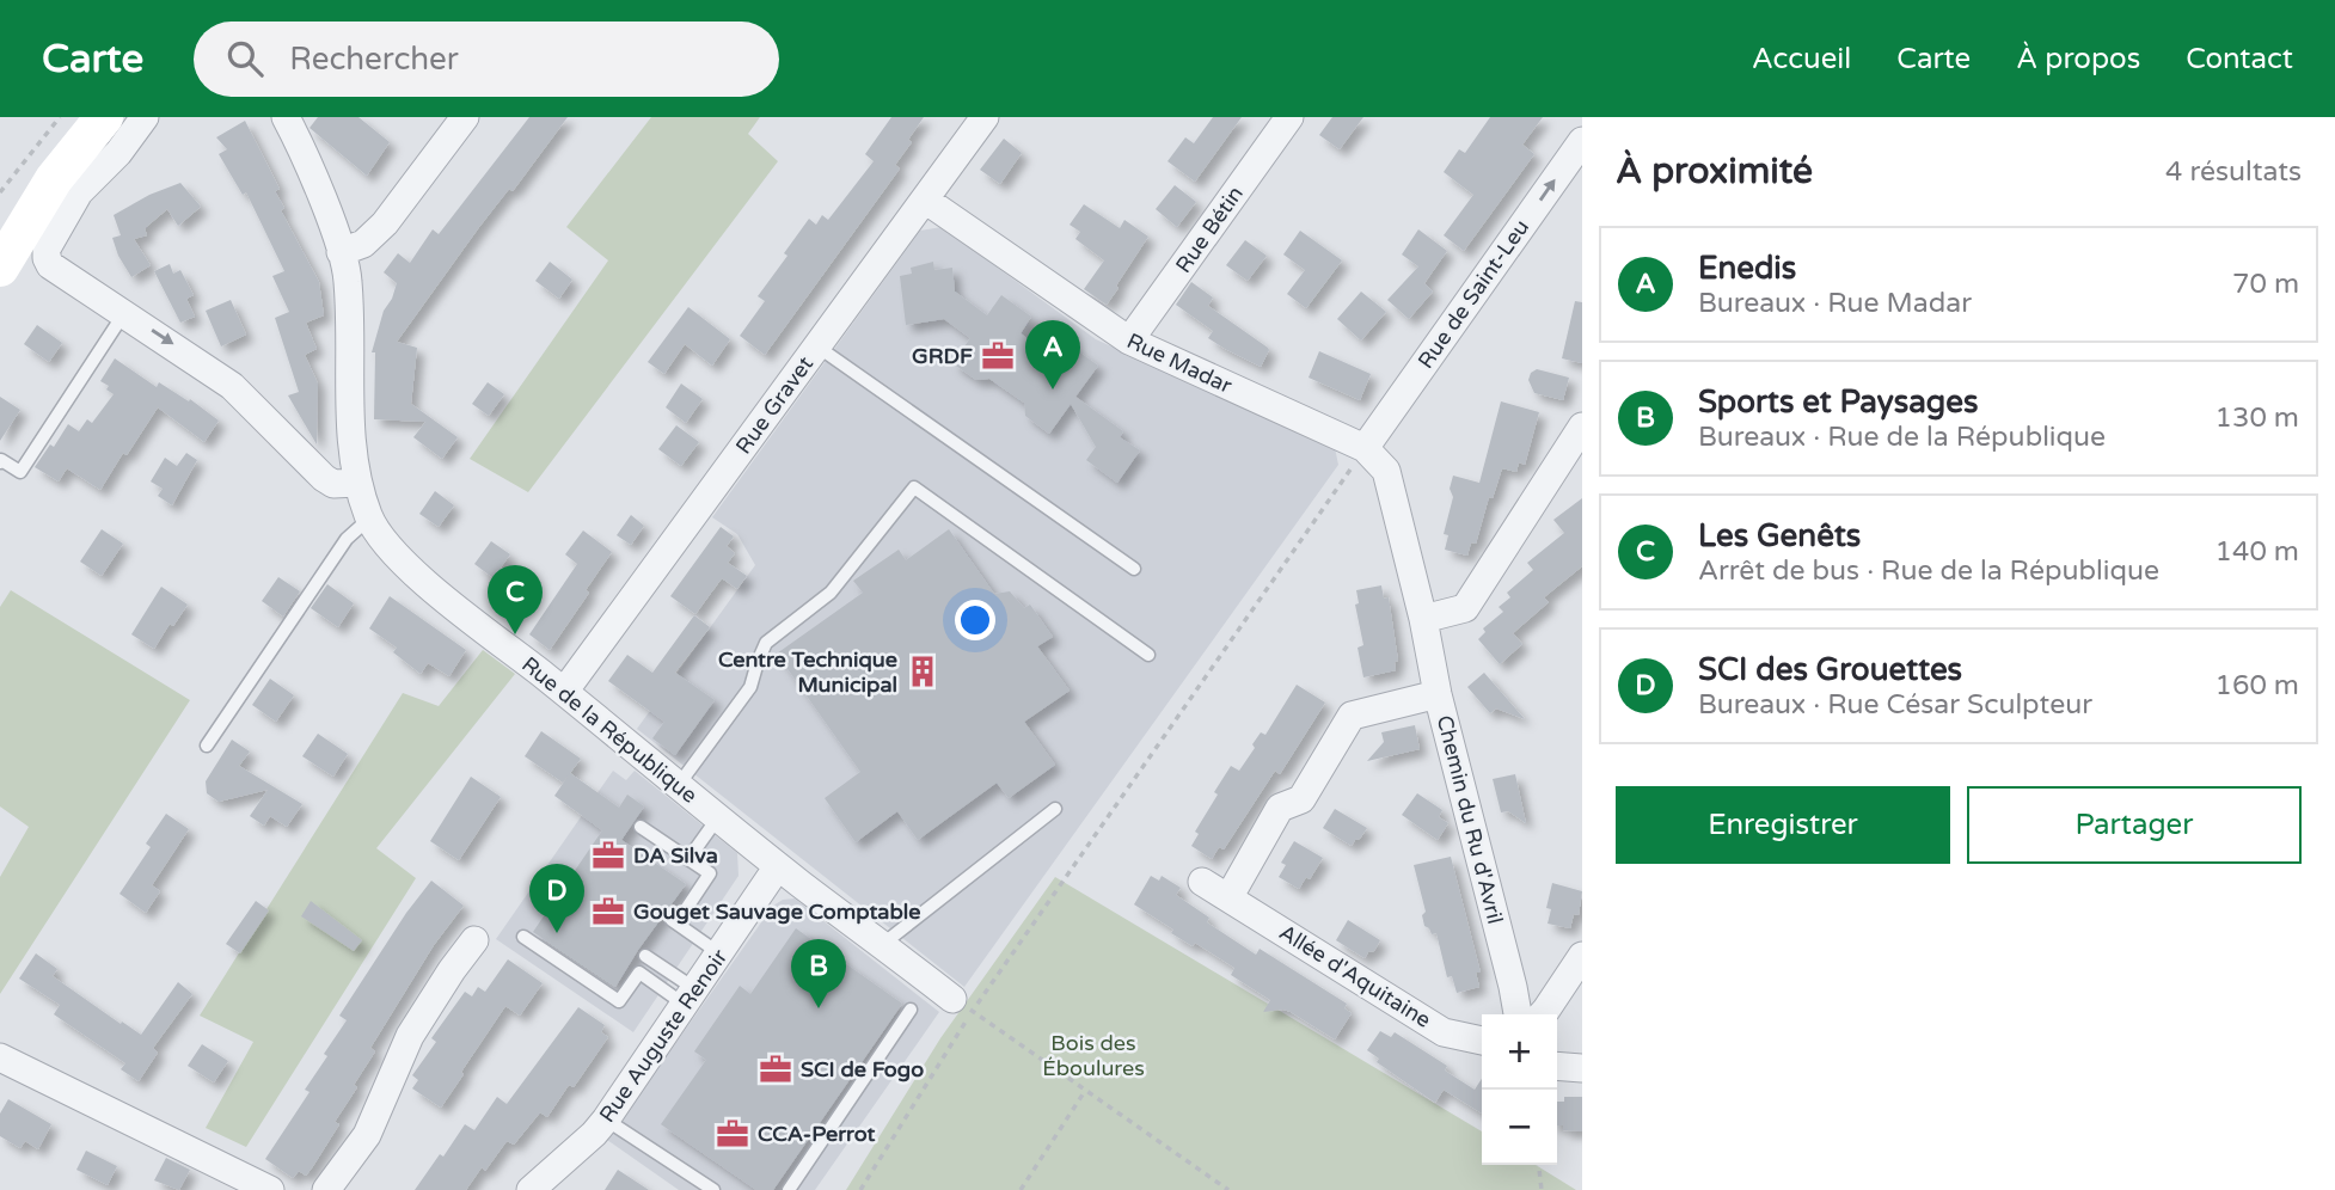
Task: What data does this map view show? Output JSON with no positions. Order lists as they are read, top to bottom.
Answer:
{
  "streets": {
    "street": [
      "Rue Bétin",
      "Rue de Saint-Leu",
      "Rue Madar",
      "Rue Gravet",
      "Rue de la République",
      "Chemin du Ru d'Avril",
      "Allée d'Aquitaine",
      "Rue Auguste Renoir"
    ]
  },
  "crossings": [
    ["Rue Bétin", "Rue Madar"],
    ["Rue de Saint-Leu", "Rue Madar"],
    ["Rue de Saint-Leu", "Chemin du Ru d'Avril"],
    ["Rue Madar", "Rue Gravet"],
    ["Rue Madar", "Chemin du Ru d'Avril"],
    ["Rue Gravet", "Rue de la République"],
    ["Rue de la République", "Rue Auguste Renoir"]
  ],
  "parks": ["Bois des Éboulures"],
  "places": {
    "office": [
      "GRDF",
      "DA Silva",
      "Gouget Sauvage Comptable",
      "SCI de Fogo",
      "CCA-Perrot"
    ],
    "building": ["Centre Technique Municipal"]
  },
  "page": {
    "header": "Carte",
    "search": "Rechercher",
    "nav": [
      "Accueil",
      "Carte",
      "À propos",
      "Contact"
    ],
    "heading": ["À proximité", "4 résultats"],
    "list": [
      {
        "mark": "A",
        "name": "Enedis",
        "note": "Bureaux · Rue Madar",
        "value": "70 m"
      },
      {
        "mark": "B",
        "name": "Sports et Paysages",
        "note": "Bureaux · Rue de la République",
        "value": "130 m"
      },
      {
        "mark": "C",
        "name": "Les Genêts",
        "note": "Arrêt de bus · Rue de la République",
        "value": "140 m"
      },
      {
        "mark": "D",
        "name": "SCI des Grouettes",
        "note": "Bureaux · Rue César Sculpteur",
        "value": "160 m"
      }
    ],
    "pins": [
      "A",
      "C",
      "D",
      "B"
    ],
    "buttons": ["Enregistrer", "Partager"],
    "map_buttons": ["+", "−"]
  }
}
